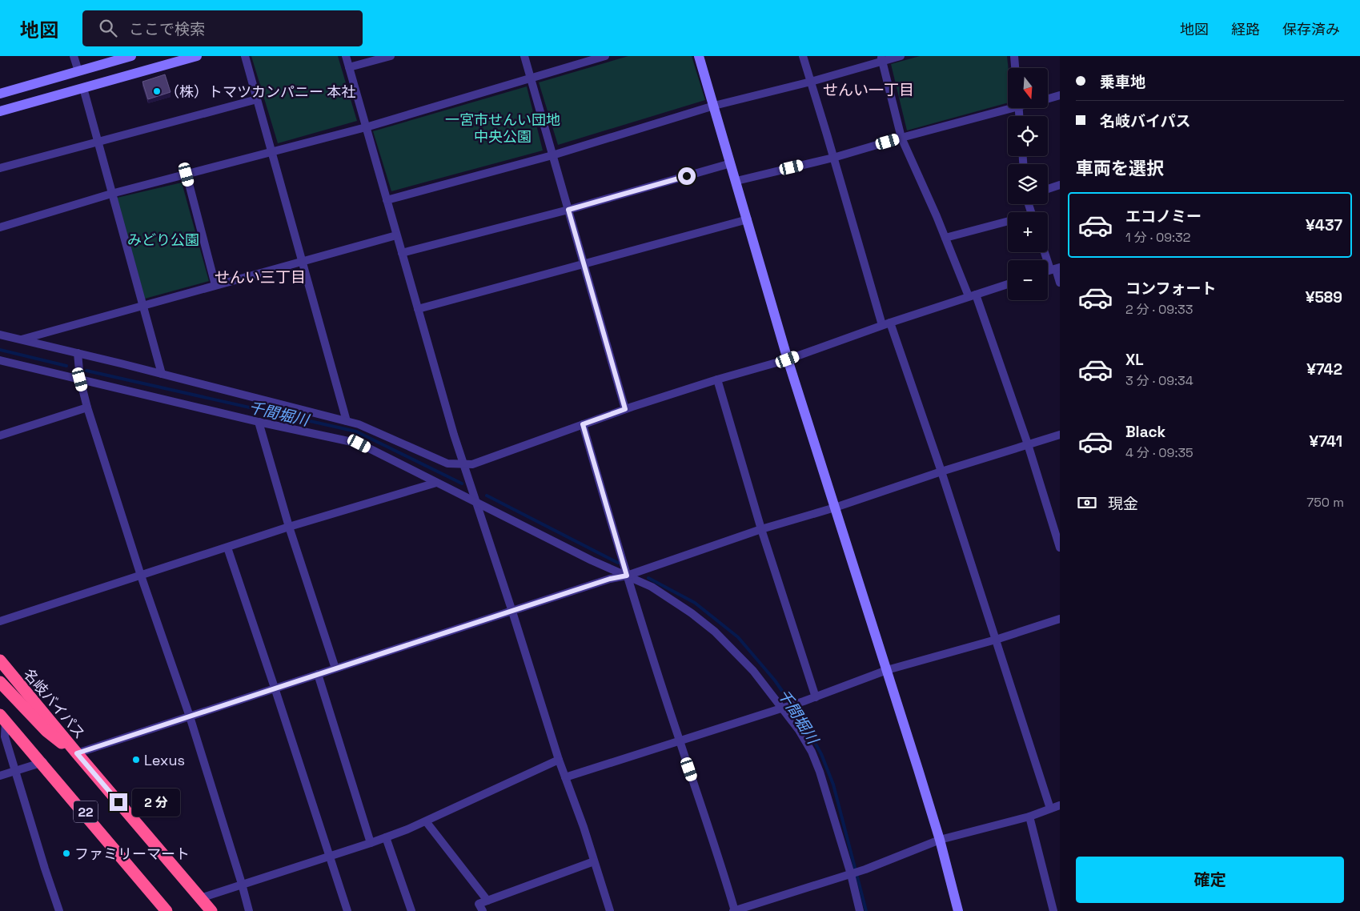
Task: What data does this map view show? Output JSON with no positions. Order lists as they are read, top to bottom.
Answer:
{
  "streets": {
    "highway": ["名岐バイパス", "22"]
  },
  "districts": ["せんい一丁目", "せんい三丁目"],
  "water": ["千間堀川"],
  "parks": ["一宮市せんい団地 中央公園", "みどり公園"],
  "places": ["（株）トマツカンパニー 本社", "Lexus", "ファミリーマート"],
  "north": "bottom",
  "page": {
    "header": "地図",
    "search": "ここで検索",
    "nav": ["地図", "経路", "保存済み"],
    "banner": ["乗車地", "名岐バイパス"],
    "map_buttons": ["+", "−"],
    "heading": "車両を選択",
    "list": [
      {
        "name": "エコノミー",
        "note": "1 分 · 09:32",
        "value": "¥437"
      },
      {
        "name": "コンフォート",
        "note": "2 分 · 09:33",
        "value": "¥589"
      },
      {
        "name": "XL",
        "note": "3 分 · 09:34",
        "value": "¥742"
      },
      {
        "name": "Black",
        "note": "4 分 · 09:35",
        "value": "¥741"
      }
    ],
    "pay": ["現金", "750 m"],
    "bubble": "2 分",
    "buttons": "確定"
  }
}
